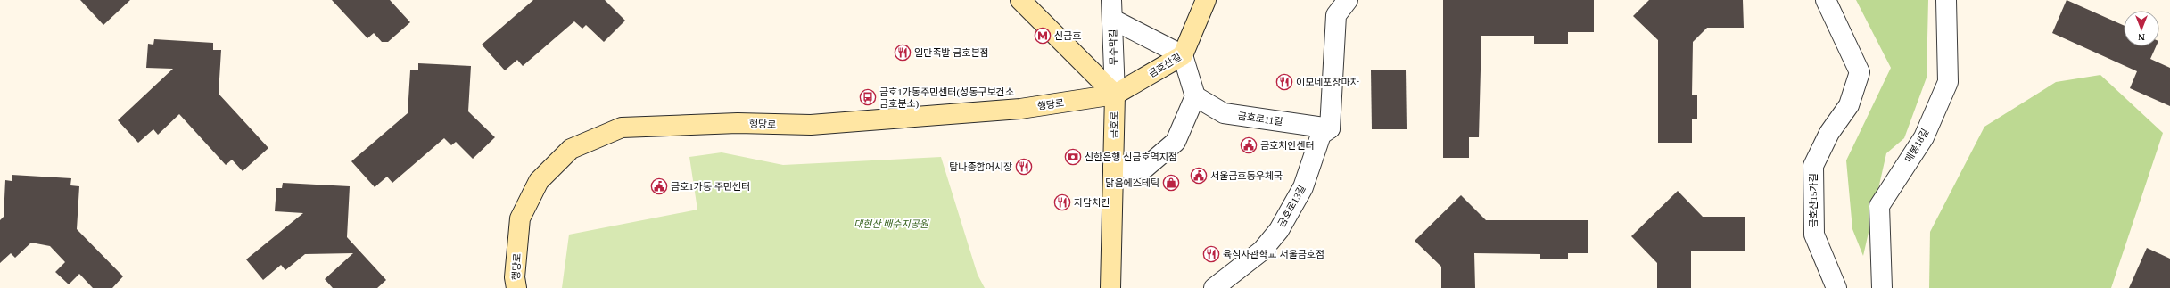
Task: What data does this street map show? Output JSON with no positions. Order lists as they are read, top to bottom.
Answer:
{
  "streets": {
    "main road": ["금호산길", "행당로", "금호로"],
    "street": [
      "무수막길",
      "금호로11길",
      "매봉18길",
      "금호산15가길",
      "금호로13길"
    ]
  },
  "crossings": [
    ["무수막길", "금호산길"],
    ["무수막길", "행당로"],
    ["무수막길", "금호로"],
    ["금호산길", "행당로"],
    ["금호산길", "금호로"],
    ["행당로", "금호로"],
    ["금호로11길", "금호로13길"]
  ],
  "parks": ["대현산 배수지공원"],
  "places": {
    "metro station": ["신금호"],
    "restaurant": [
      "일만족발 금호본점",
      "이모네포장마차",
      "탐나종합어시장",
      "자담치킨",
      "육식사관학교 서울금호점"
    ],
    "bus stop": ["금호1가동주민센터(성동구보건소 금호분소)"],
    "public building": ["금호치안센터", "서울금호동우체국", "금호1가동 주민센터"],
    "bank": ["신한은행 신금호역지점"],
    "shop": ["맑음에스테틱"]
  },
  "north": "bottom"
}
